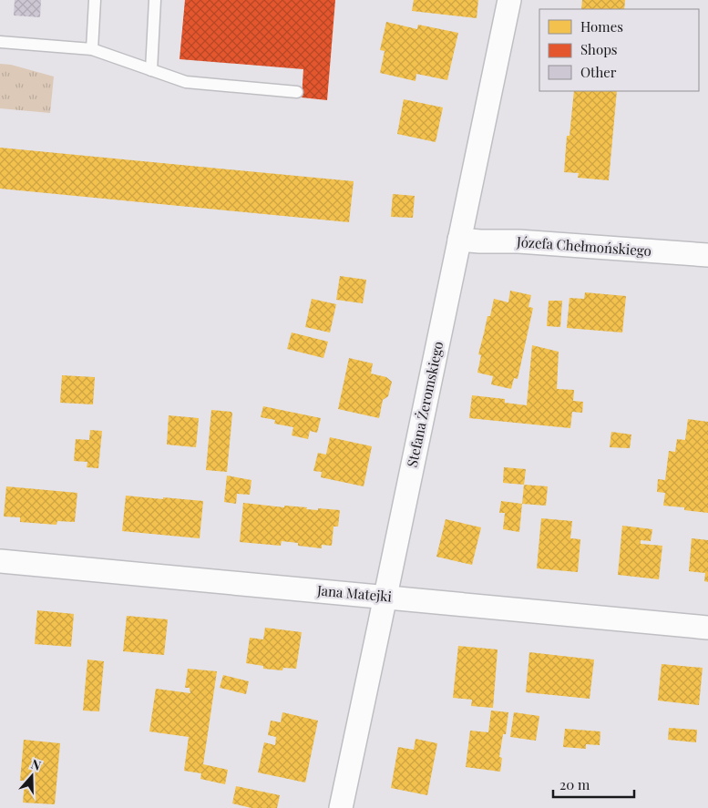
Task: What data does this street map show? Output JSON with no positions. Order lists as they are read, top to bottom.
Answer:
{
  "streets": {
    "street": ["Józefa Chełmońskiego", "Stefana Żeromskiego", "Jana Matejki"]
  },
  "crossings": [
    ["Józefa Chełmońskiego", "Stefana Żeromskiego"],
    ["Stefana Żeromskiego", "Jana Matejki"]
  ],
  "legend": ["Homes", "Shops", "Other"],
  "scale_bar": "20 m",
  "north": "top"
}
